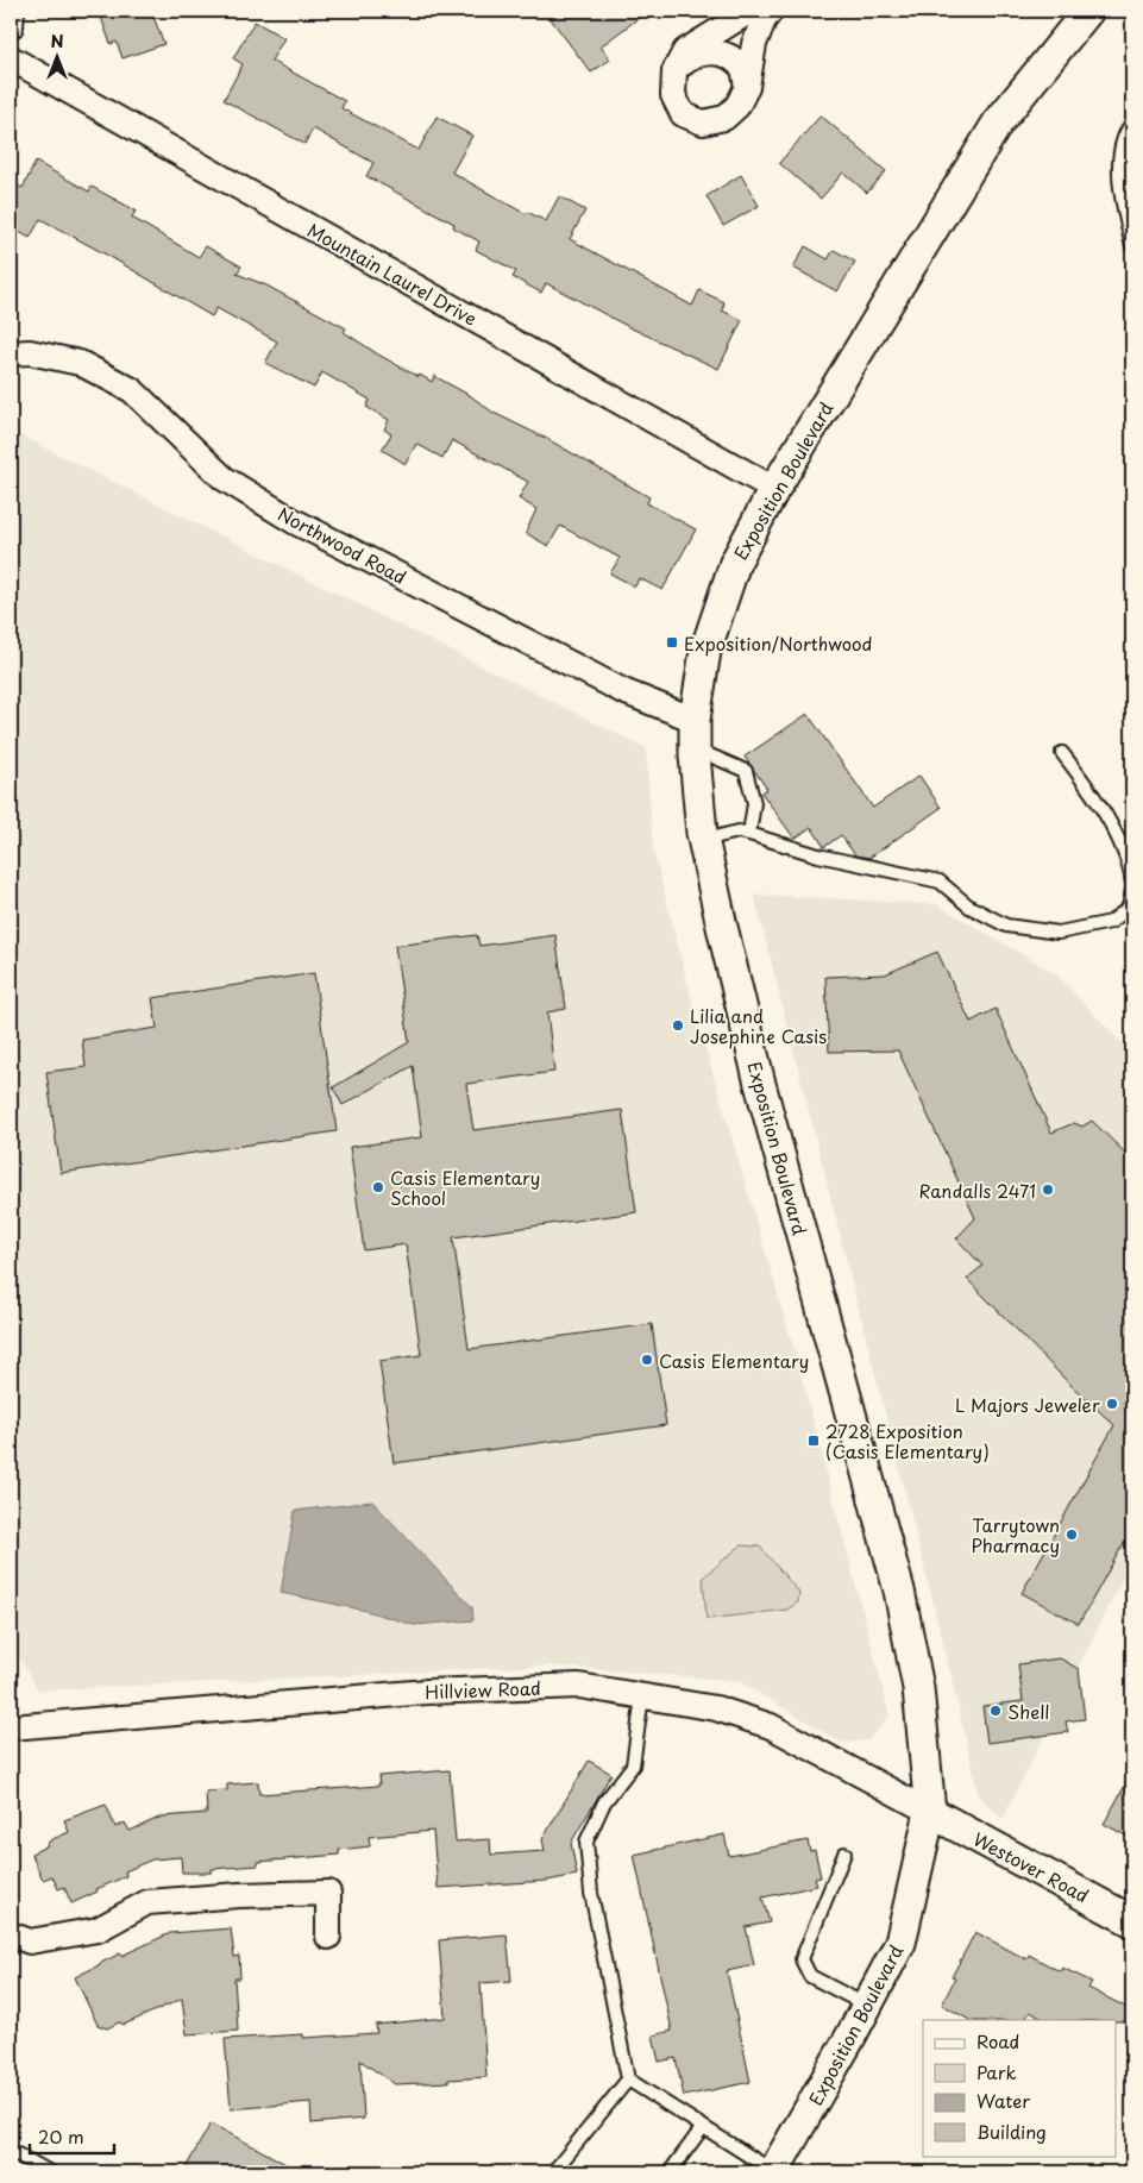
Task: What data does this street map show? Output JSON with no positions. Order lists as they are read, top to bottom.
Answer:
{
  "streets": {
    "street": [
      "Mountain Laurel Drive",
      "Exposition Boulevard",
      "Northwood Road",
      "Hillview Road",
      "Westover Road"
    ]
  },
  "crossings": [
    ["Mountain Laurel Drive", "Exposition Boulevard"],
    ["Exposition Boulevard", "Northwood Road"],
    ["Exposition Boulevard", "Hillview Road"],
    ["Exposition Boulevard", "Westover Road"],
    ["Hillview Road", "Westover Road"]
  ],
  "places": {
    "transit": ["Exposition/Northwood", "2728 Exposition (Casis Elementary)"],
    "other": [
      "Lilia and Josephine Casis",
      "Casis Elementary School",
      "Randalls 2471",
      "Casis Elementary",
      "L Majors Jeweler",
      "Tarrytown Pharmacy",
      "Shell"
    ]
  },
  "legend": [
    "Road",
    "Park",
    "Water",
    "Building"
  ],
  "scale_bar": "20 m",
  "north": "top"
}
